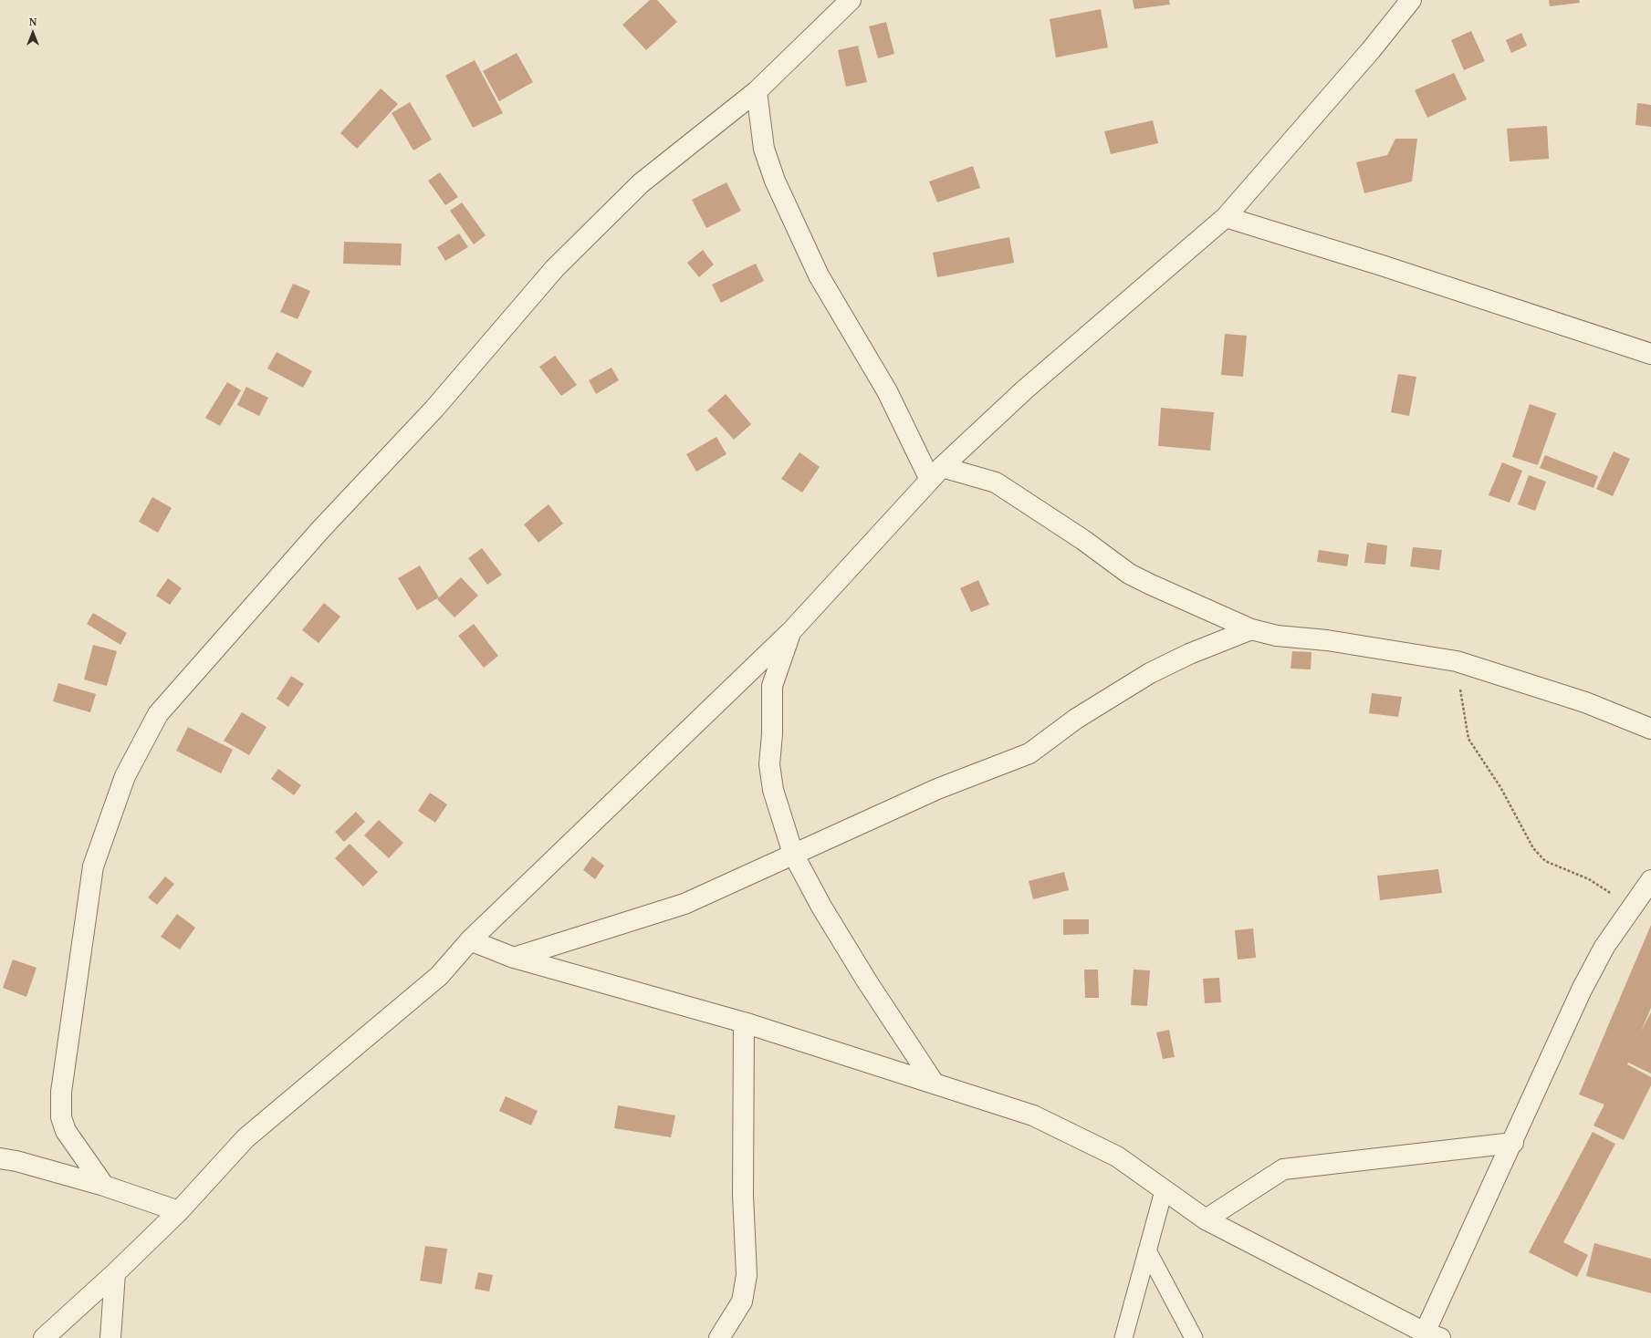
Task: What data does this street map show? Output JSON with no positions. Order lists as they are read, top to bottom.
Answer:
{
  "north": "top"
}
